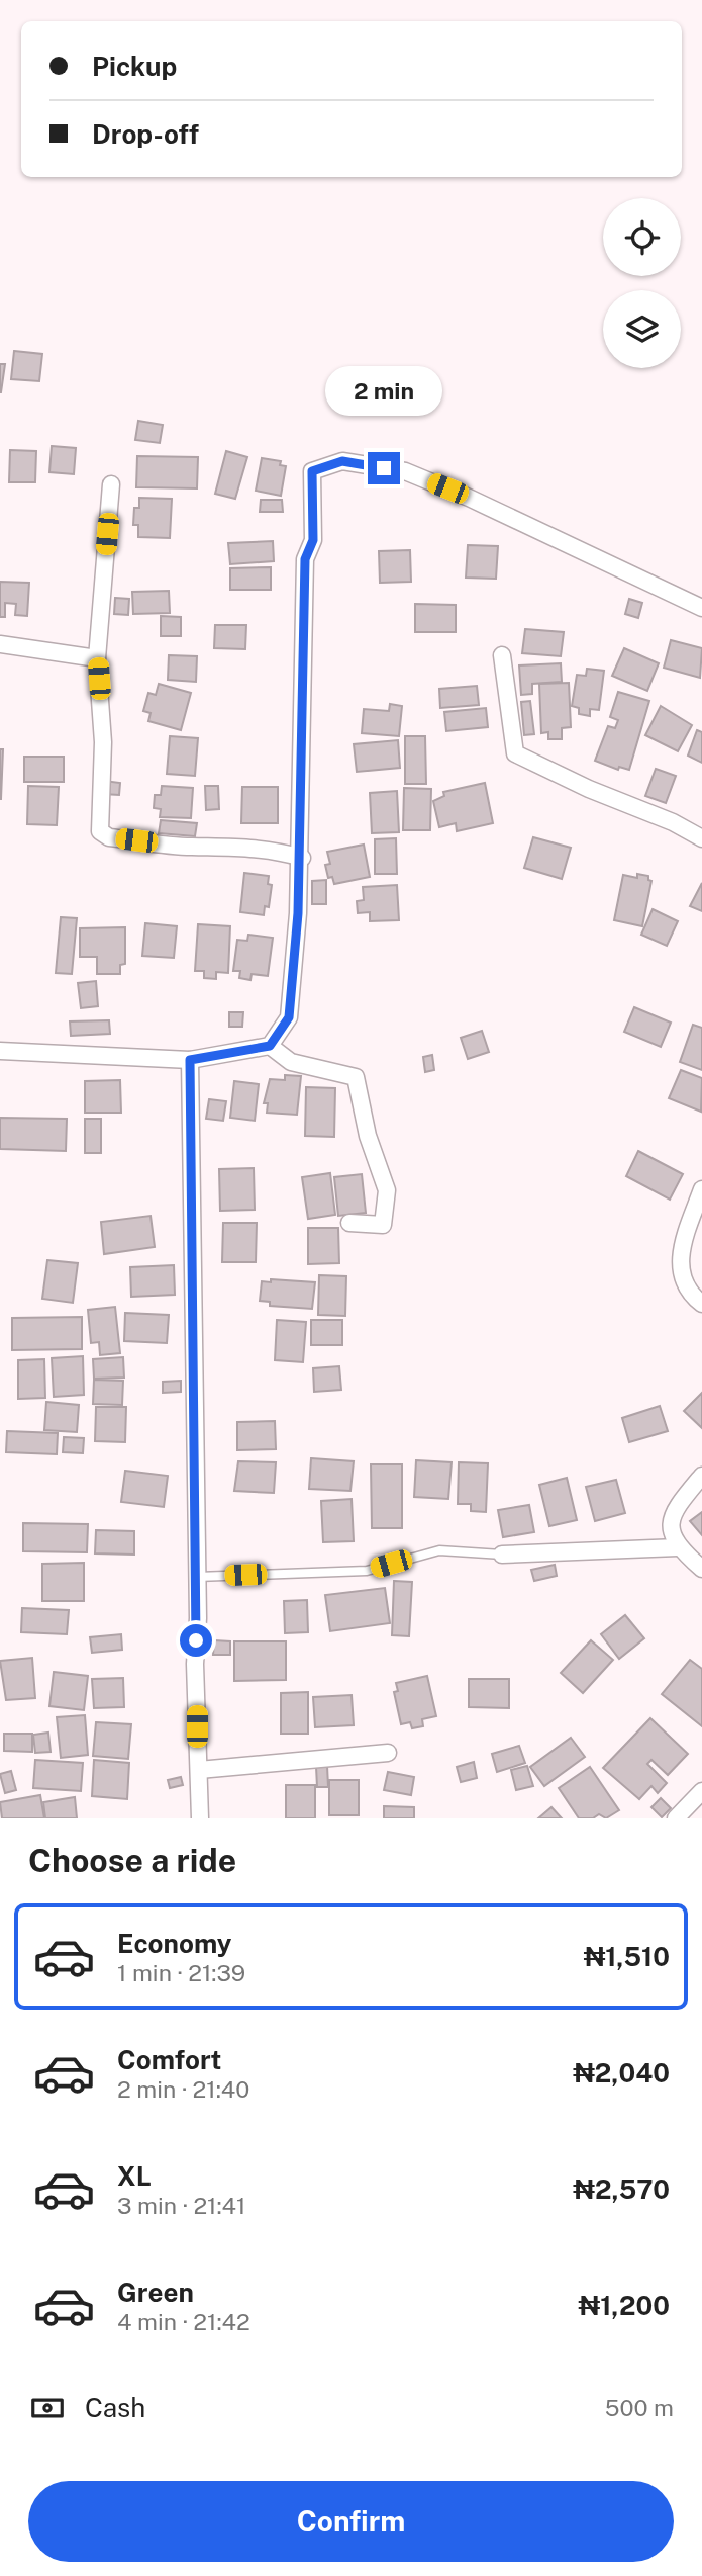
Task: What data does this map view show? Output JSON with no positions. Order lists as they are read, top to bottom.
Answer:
{
  "page": {
    "banner": ["Pickup", "Drop-off"],
    "bubble": "2 min",
    "heading": "Choose a ride",
    "list": [
      {
        "name": "Economy",
        "note": "1 min · 21:39",
        "value": "₦1,510"
      },
      {
        "name": "Comfort",
        "note": "2 min · 21:40",
        "value": "₦2,040"
      },
      {
        "name": "XL",
        "note": "3 min · 21:41",
        "value": "₦2,570"
      },
      {
        "name": "Green",
        "note": "4 min · 21:42",
        "value": "₦1,200"
      }
    ],
    "pay": ["Cash", "500 m"],
    "buttons": "Confirm"
  }
}
